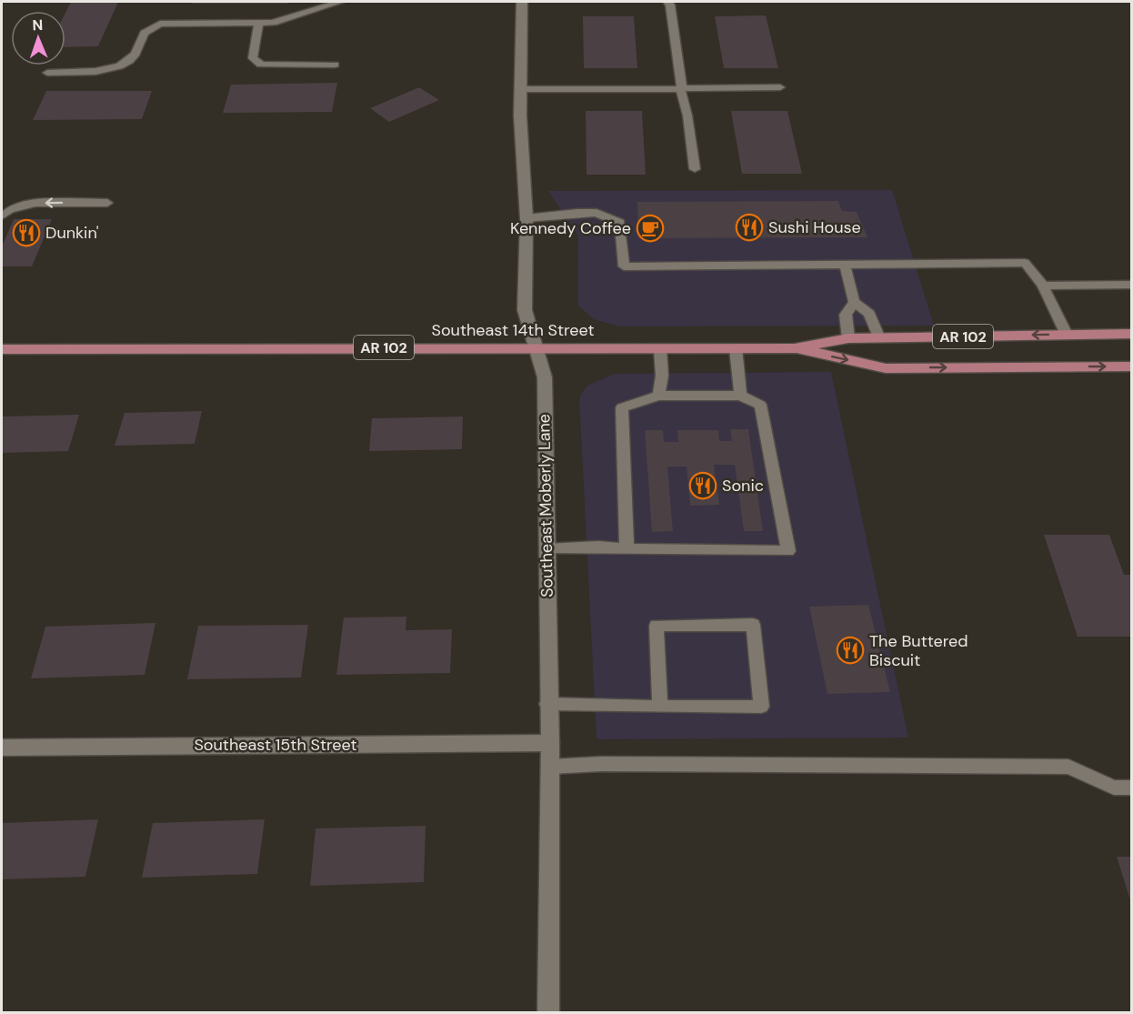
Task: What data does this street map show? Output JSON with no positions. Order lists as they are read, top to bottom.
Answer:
{
  "streets": {
    "main road": ["Southeast 14th Street", "AR 102"],
    "street": ["Southeast Moberly Lane", "Southeast 15th Street"]
  },
  "crossings": [
    ["Southeast 14th Street", "Southeast Moberly Lane"],
    ["Southeast Moberly Lane", "Southeast 15th Street"]
  ],
  "places": {
    "restaurant": [
      "Sushi House",
      "Dunkin'",
      "Sonic",
      "The Buttered Biscuit"
    ],
    "cafe": ["Kennedy Coffee"]
  },
  "north": "top"
}
